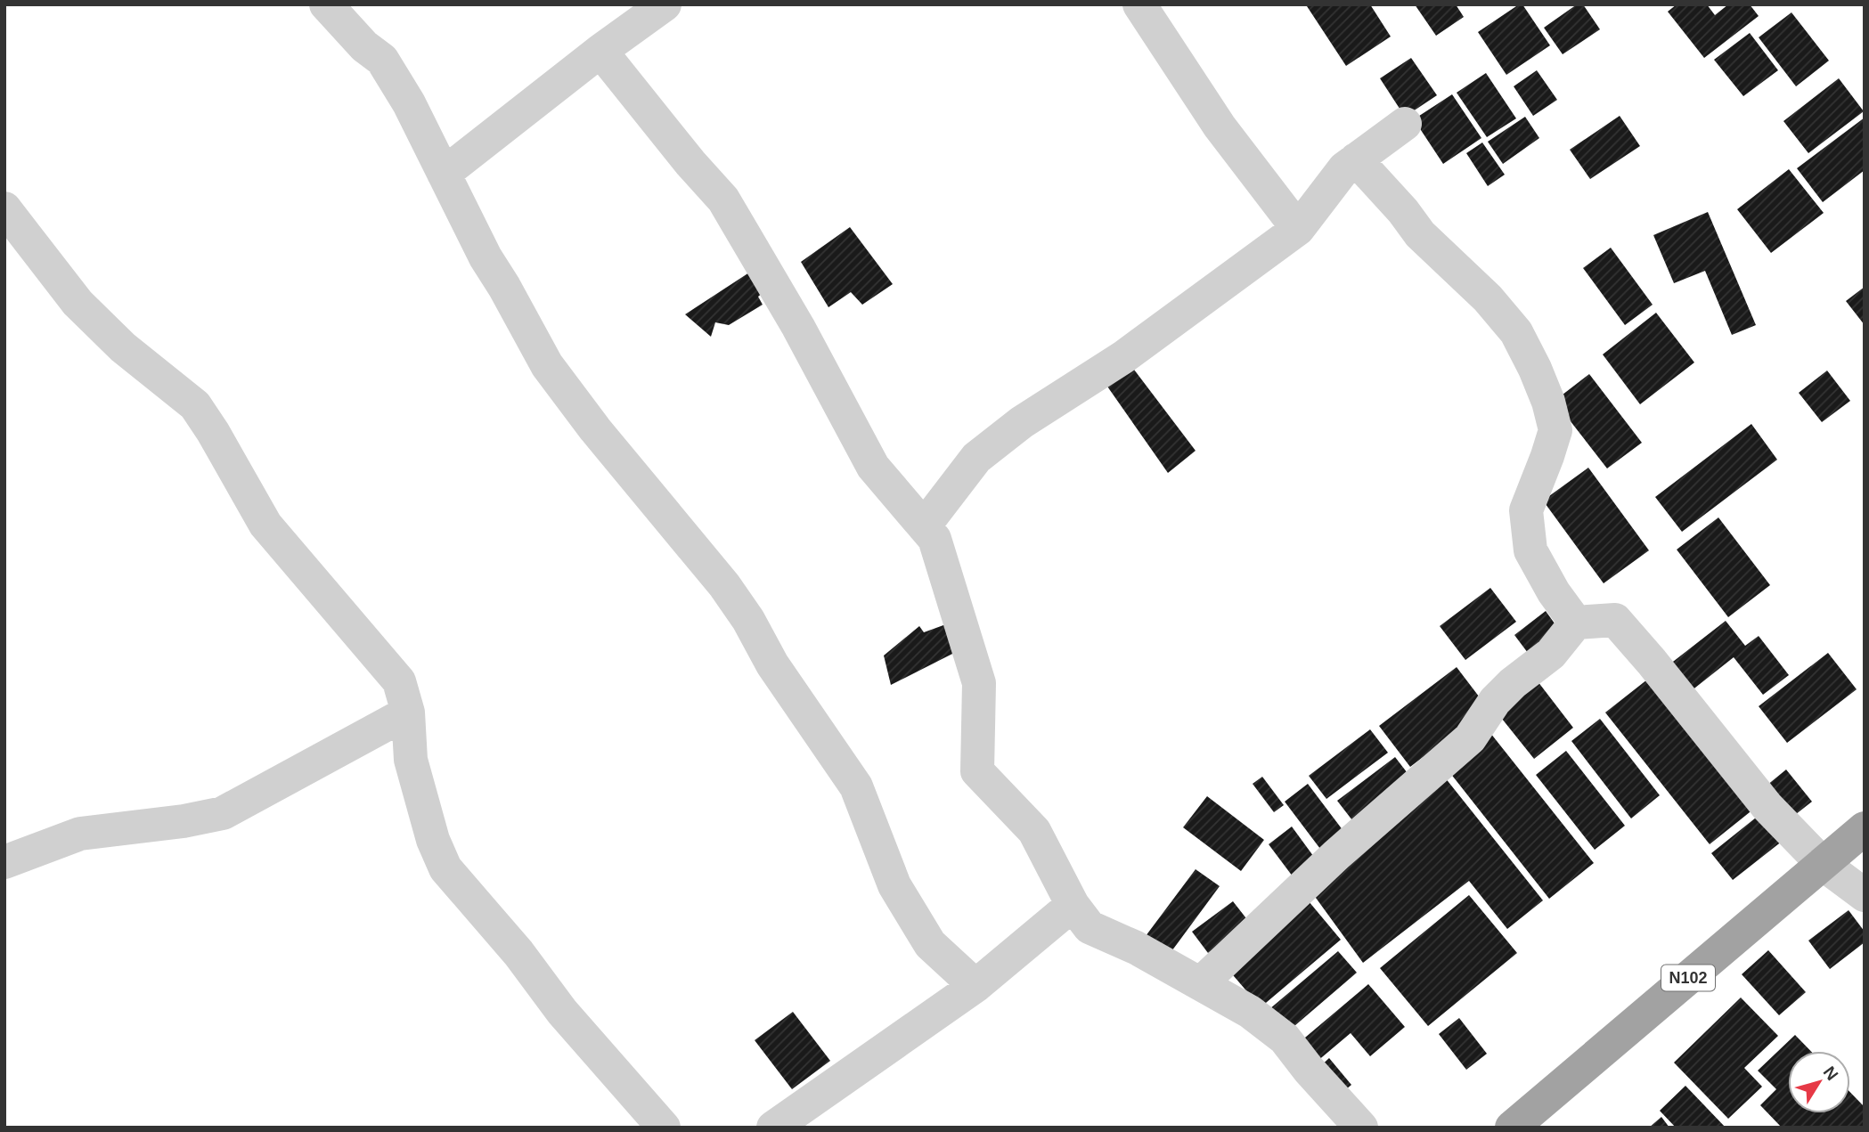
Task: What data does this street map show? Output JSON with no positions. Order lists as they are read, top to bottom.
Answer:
{
  "streets": {
    "highway": ["N102"]
  },
  "north": "top right"
}
